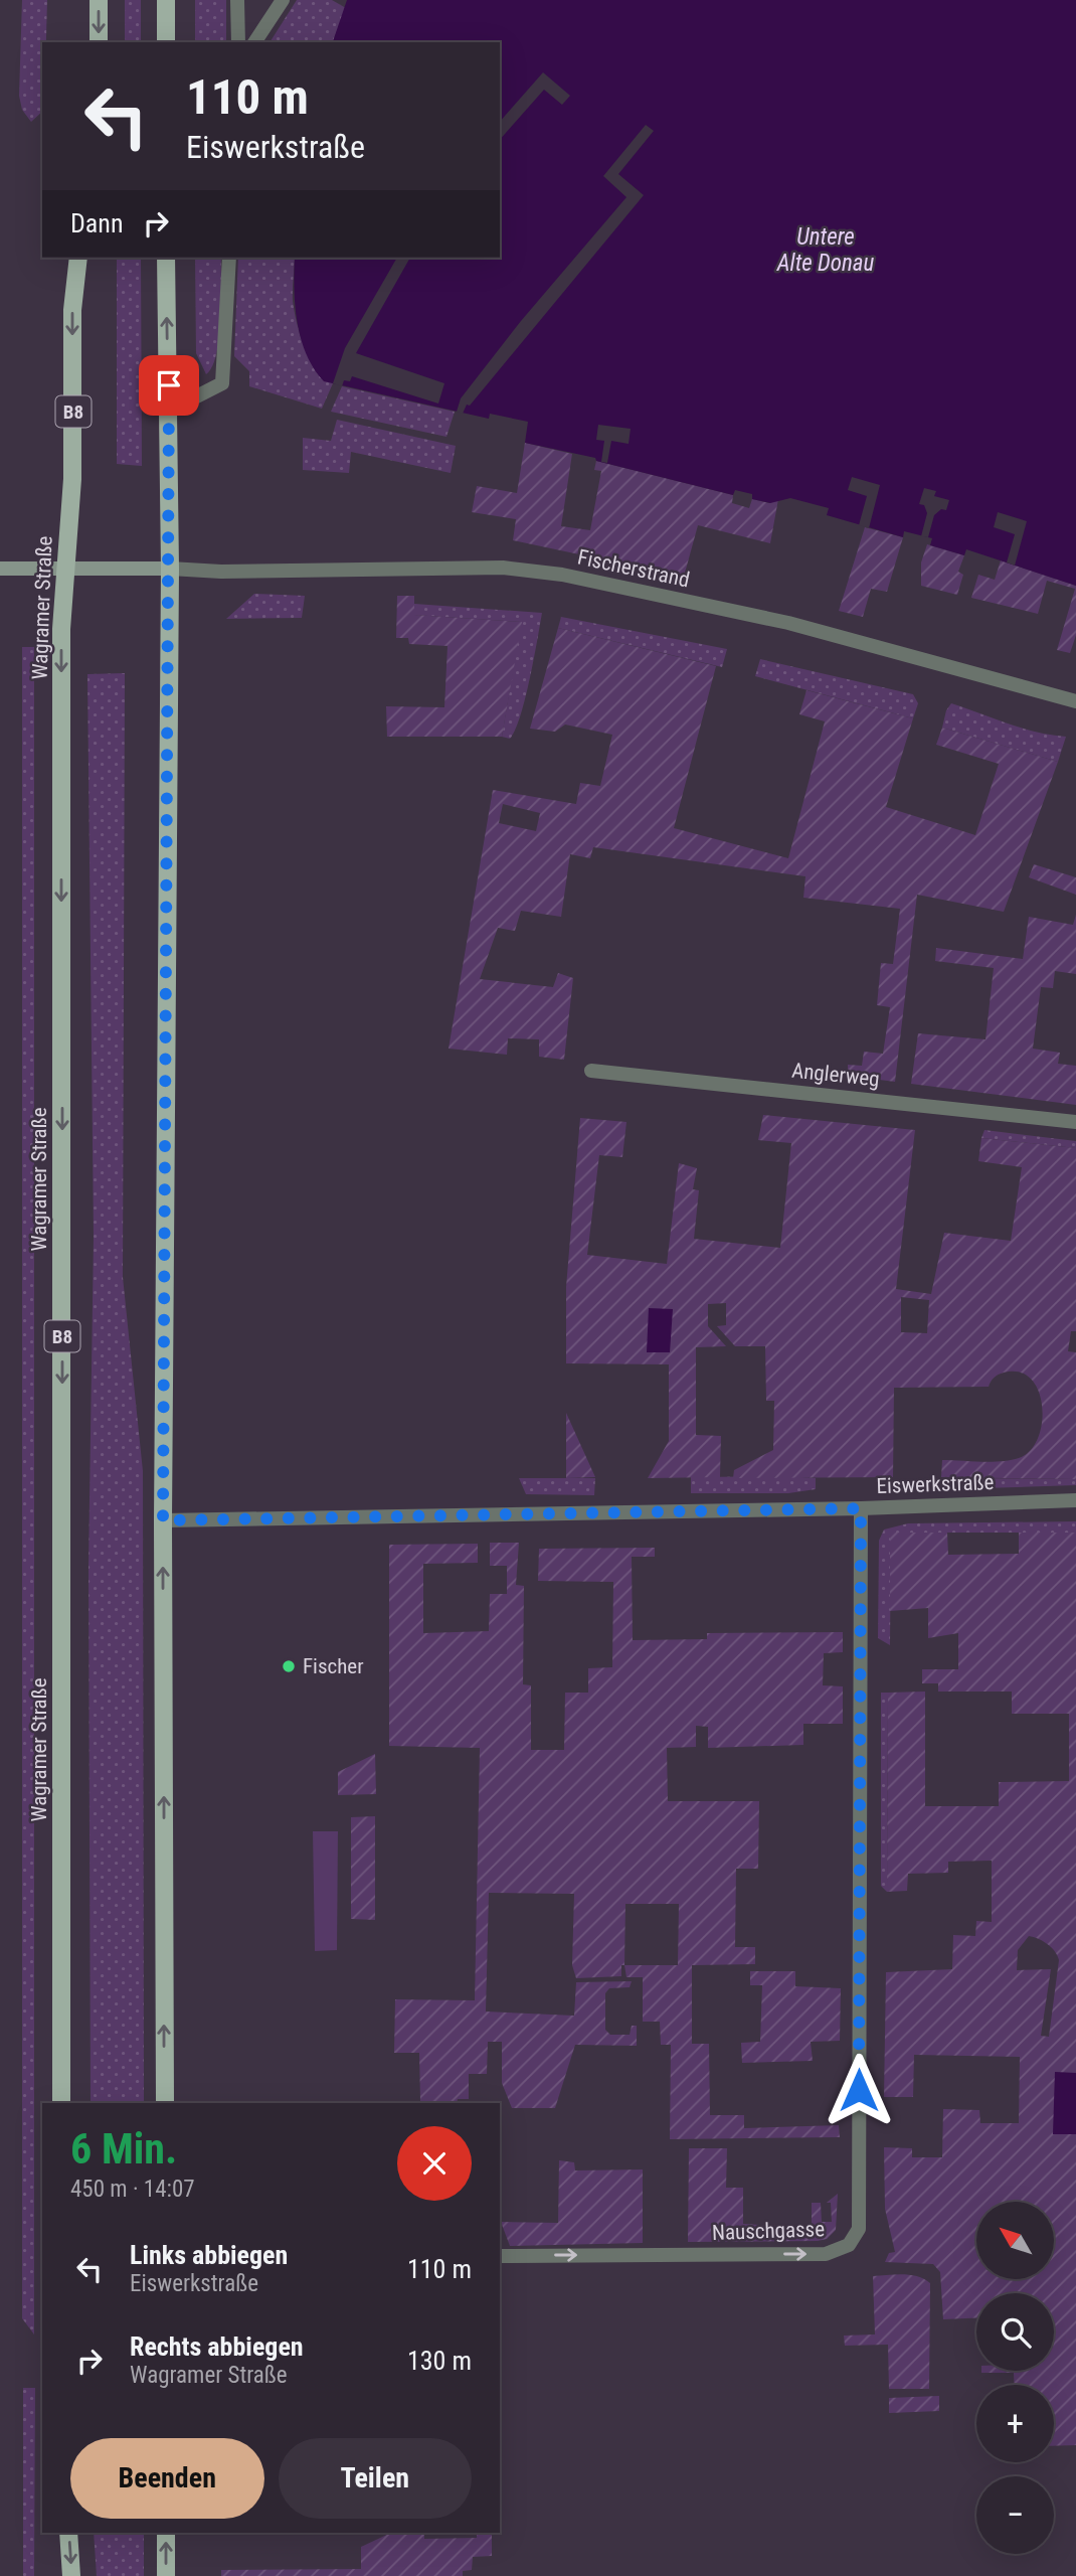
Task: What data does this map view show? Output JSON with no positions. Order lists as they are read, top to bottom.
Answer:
{
  "streets": {
    "main road": ["B8", "Wagramer Straße"],
    "street": [
      "Fischerstrand",
      "Anglerweg",
      "Eiswerkstraße",
      "Nauschgasse"
    ]
  },
  "crossings": [
    ["Eiswerkstraße", "Nauschgasse"]
  ],
  "water": ["Untere Alte Donau"],
  "places": ["Fischer"],
  "north": "top left",
  "page": {
    "turn": ["110 m", "Eiswerkstraße"],
    "then": "Dann",
    "heading": ["6 Min.", "450 m · 14:07"],
    "map_buttons": ["+", "−"],
    "list": [
      {
        "name": "Links abbiegen",
        "note": "Eiswerkstraße",
        "value": "110 m"
      },
      {
        "name": "Rechts abbiegen",
        "note": "Wagramer Straße",
        "value": "130 m"
      }
    ],
    "buttons": ["Beenden", "Teilen"]
  }
}
